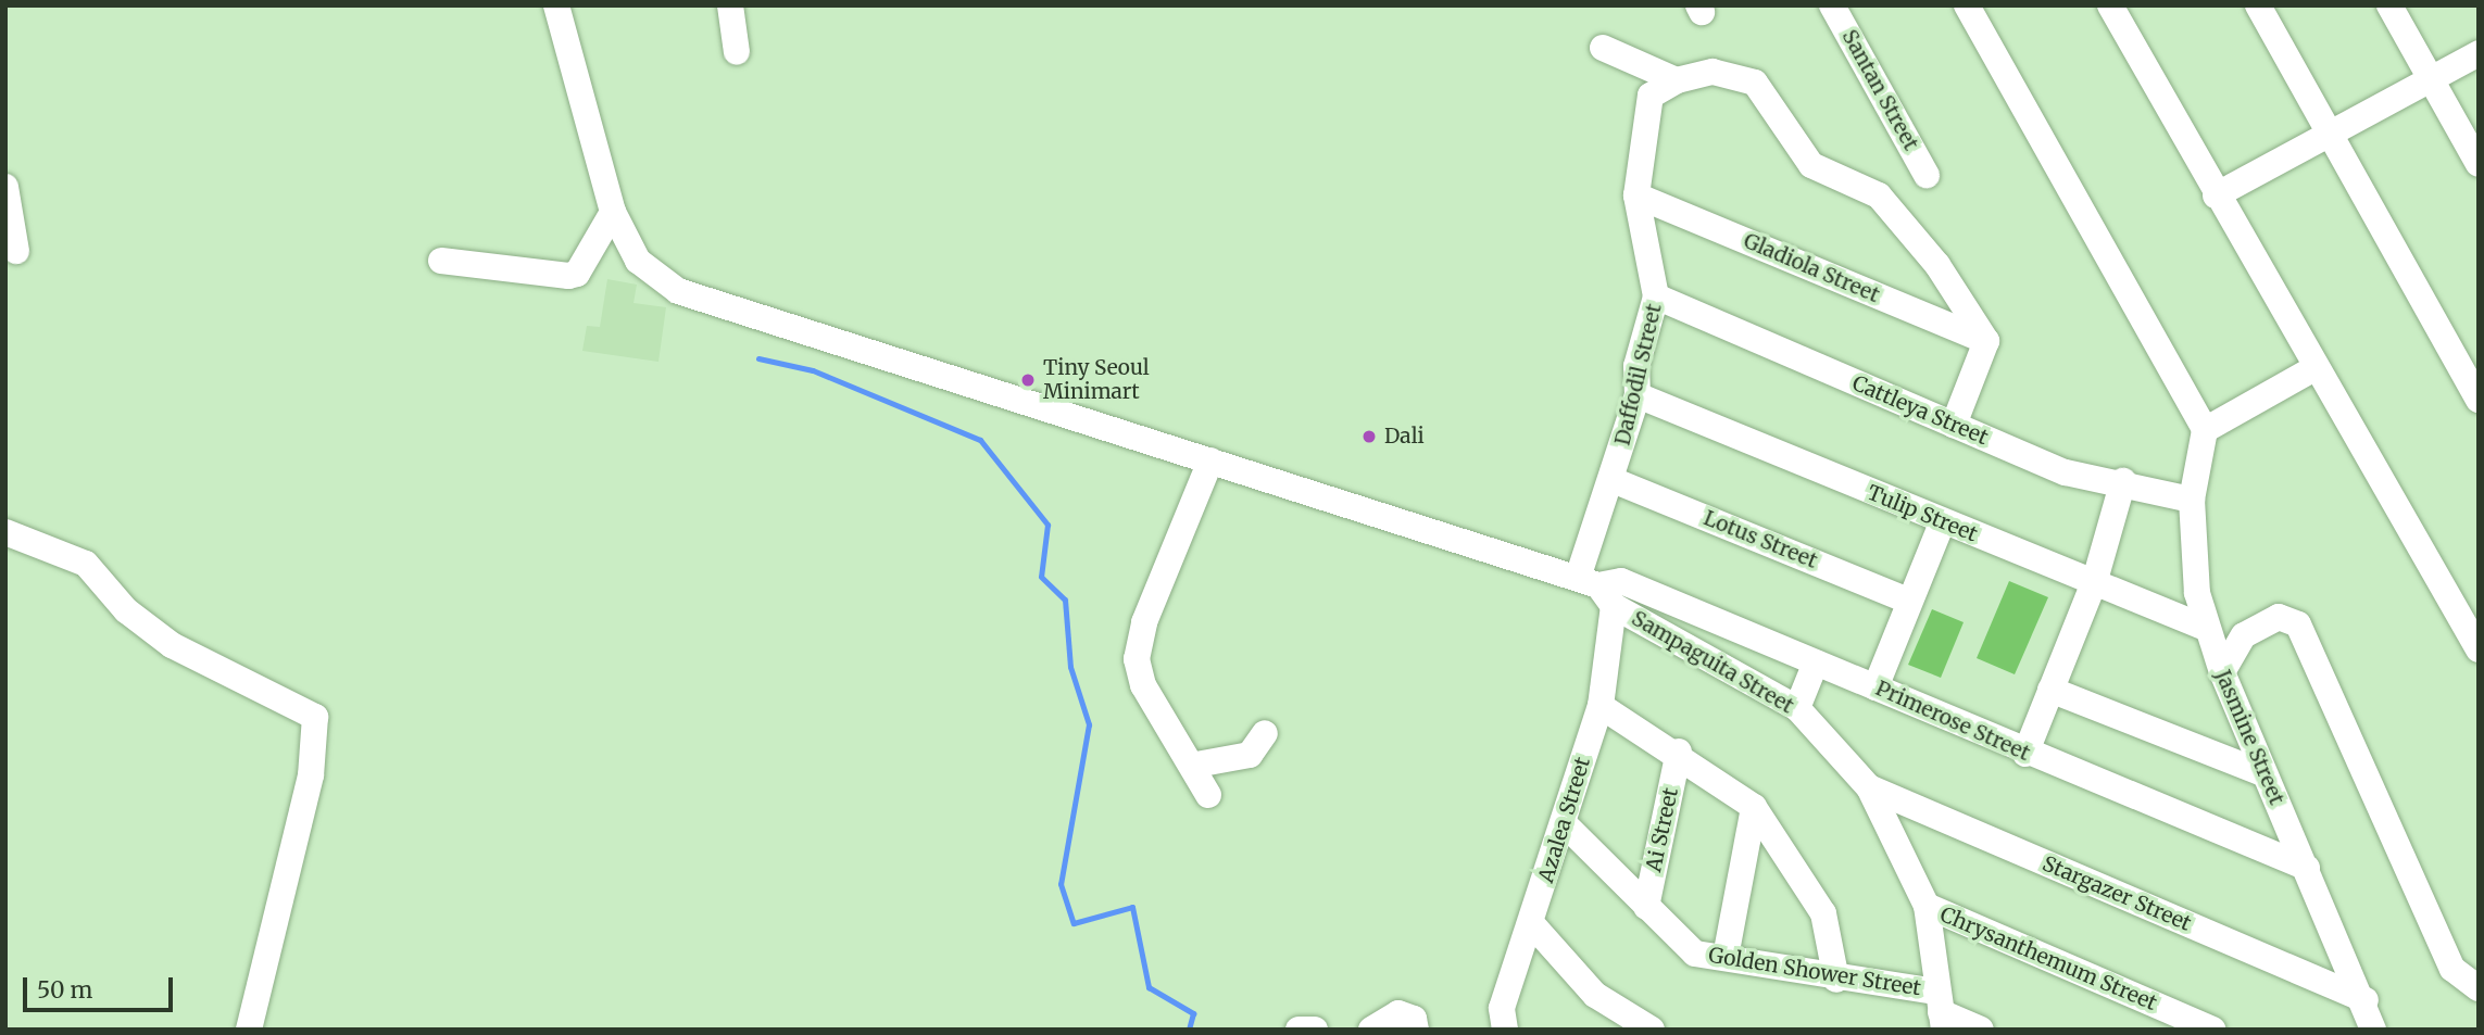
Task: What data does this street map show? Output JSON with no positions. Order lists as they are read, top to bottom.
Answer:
{
  "streets": {
    "street": [
      "Santan Street",
      "Gladiola Street",
      "Daffodil Street",
      "Cattleya Street",
      "Tulip Street",
      "Lotus Street",
      "Sampaguita Street",
      "Primerose Street",
      "Jasmine Street",
      "Azalea Street",
      "Ai Street",
      "Stargazer Street",
      "Chrysanthemum Street",
      "Golden Shower Street"
    ]
  },
  "crossings": [
    ["Gladiola Street", "Daffodil Street"],
    ["Daffodil Street", "Cattleya Street"],
    ["Daffodil Street", "Tulip Street"],
    ["Daffodil Street", "Lotus Street"],
    ["Daffodil Street", "Sampaguita Street"],
    ["Daffodil Street", "Primerose Street"],
    ["Daffodil Street", "Azalea Street"],
    ["Cattleya Street", "Jasmine Street"],
    ["Tulip Street", "Jasmine Street"],
    ["Sampaguita Street", "Primerose Street"],
    ["Sampaguita Street", "Azalea Street"],
    ["Sampaguita Street", "Stargazer Street"],
    ["Sampaguita Street", "Chrysanthemum Street"],
    ["Sampaguita Street", "Golden Shower Street"],
    ["Primerose Street", "Jasmine Street"],
    ["Primerose Street", "Azalea Street"],
    ["Jasmine Street", "Stargazer Street"],
    ["Azalea Street", "Golden Shower Street"],
    ["Ai Street", "Golden Shower Street"]
  ],
  "places": ["Tiny Seoul Minimart", "Dali"],
  "scale_bar": "50 m"
}
